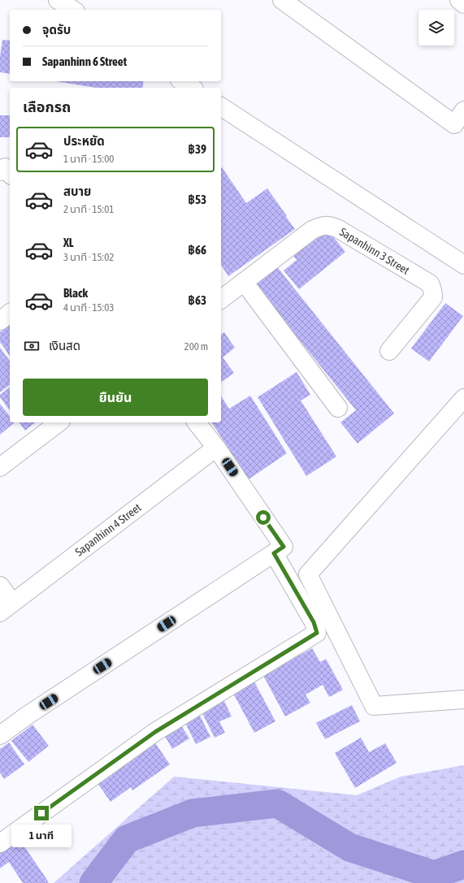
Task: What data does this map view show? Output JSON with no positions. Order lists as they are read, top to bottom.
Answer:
{
  "streets": {
    "street": ["Sapanhinn 3 Street", "Sapanhinn 4 Street"]
  },
  "page": {
    "banner": ["จุดรับ", "Sapanhinn 6 Street"],
    "heading": "เลือกรถ",
    "list": [
      {
        "name": "ประหยัด",
        "note": "1 นาที · 15:00",
        "value": "฿39"
      },
      {
        "name": "สบาย",
        "note": "2 นาที · 15:01",
        "value": "฿53"
      },
      {
        "name": "XL",
        "note": "3 นาที · 15:02",
        "value": "฿66"
      },
      {
        "name": "Black",
        "note": "4 นาที · 15:03",
        "value": "฿63"
      }
    ],
    "pay": ["เงินสด", "200 m"],
    "buttons": "ยืนยัน",
    "bubble": "1 นาที"
  }
}
